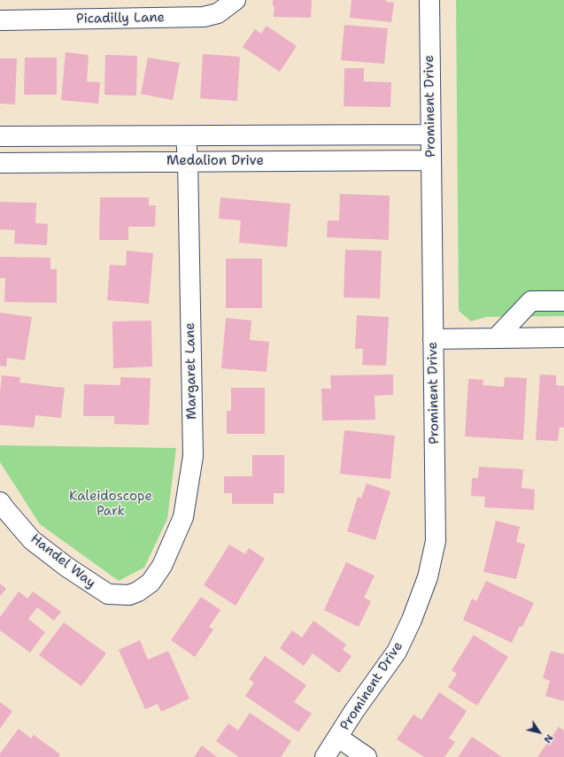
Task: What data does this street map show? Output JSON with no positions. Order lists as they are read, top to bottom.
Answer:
{
  "streets": {
    "street": [
      "Picadilly Lane",
      "Prominent Drive",
      "Medalion Drive",
      "Margaret Lane",
      "Handel Way"
    ]
  },
  "crossings": [
    ["Prominent Drive", "Medalion Drive"],
    ["Medalion Drive", "Margaret Lane"],
    ["Margaret Lane", "Handel Way"]
  ],
  "parks": ["Kaleidoscope Park"],
  "north": "bottom right"
}
